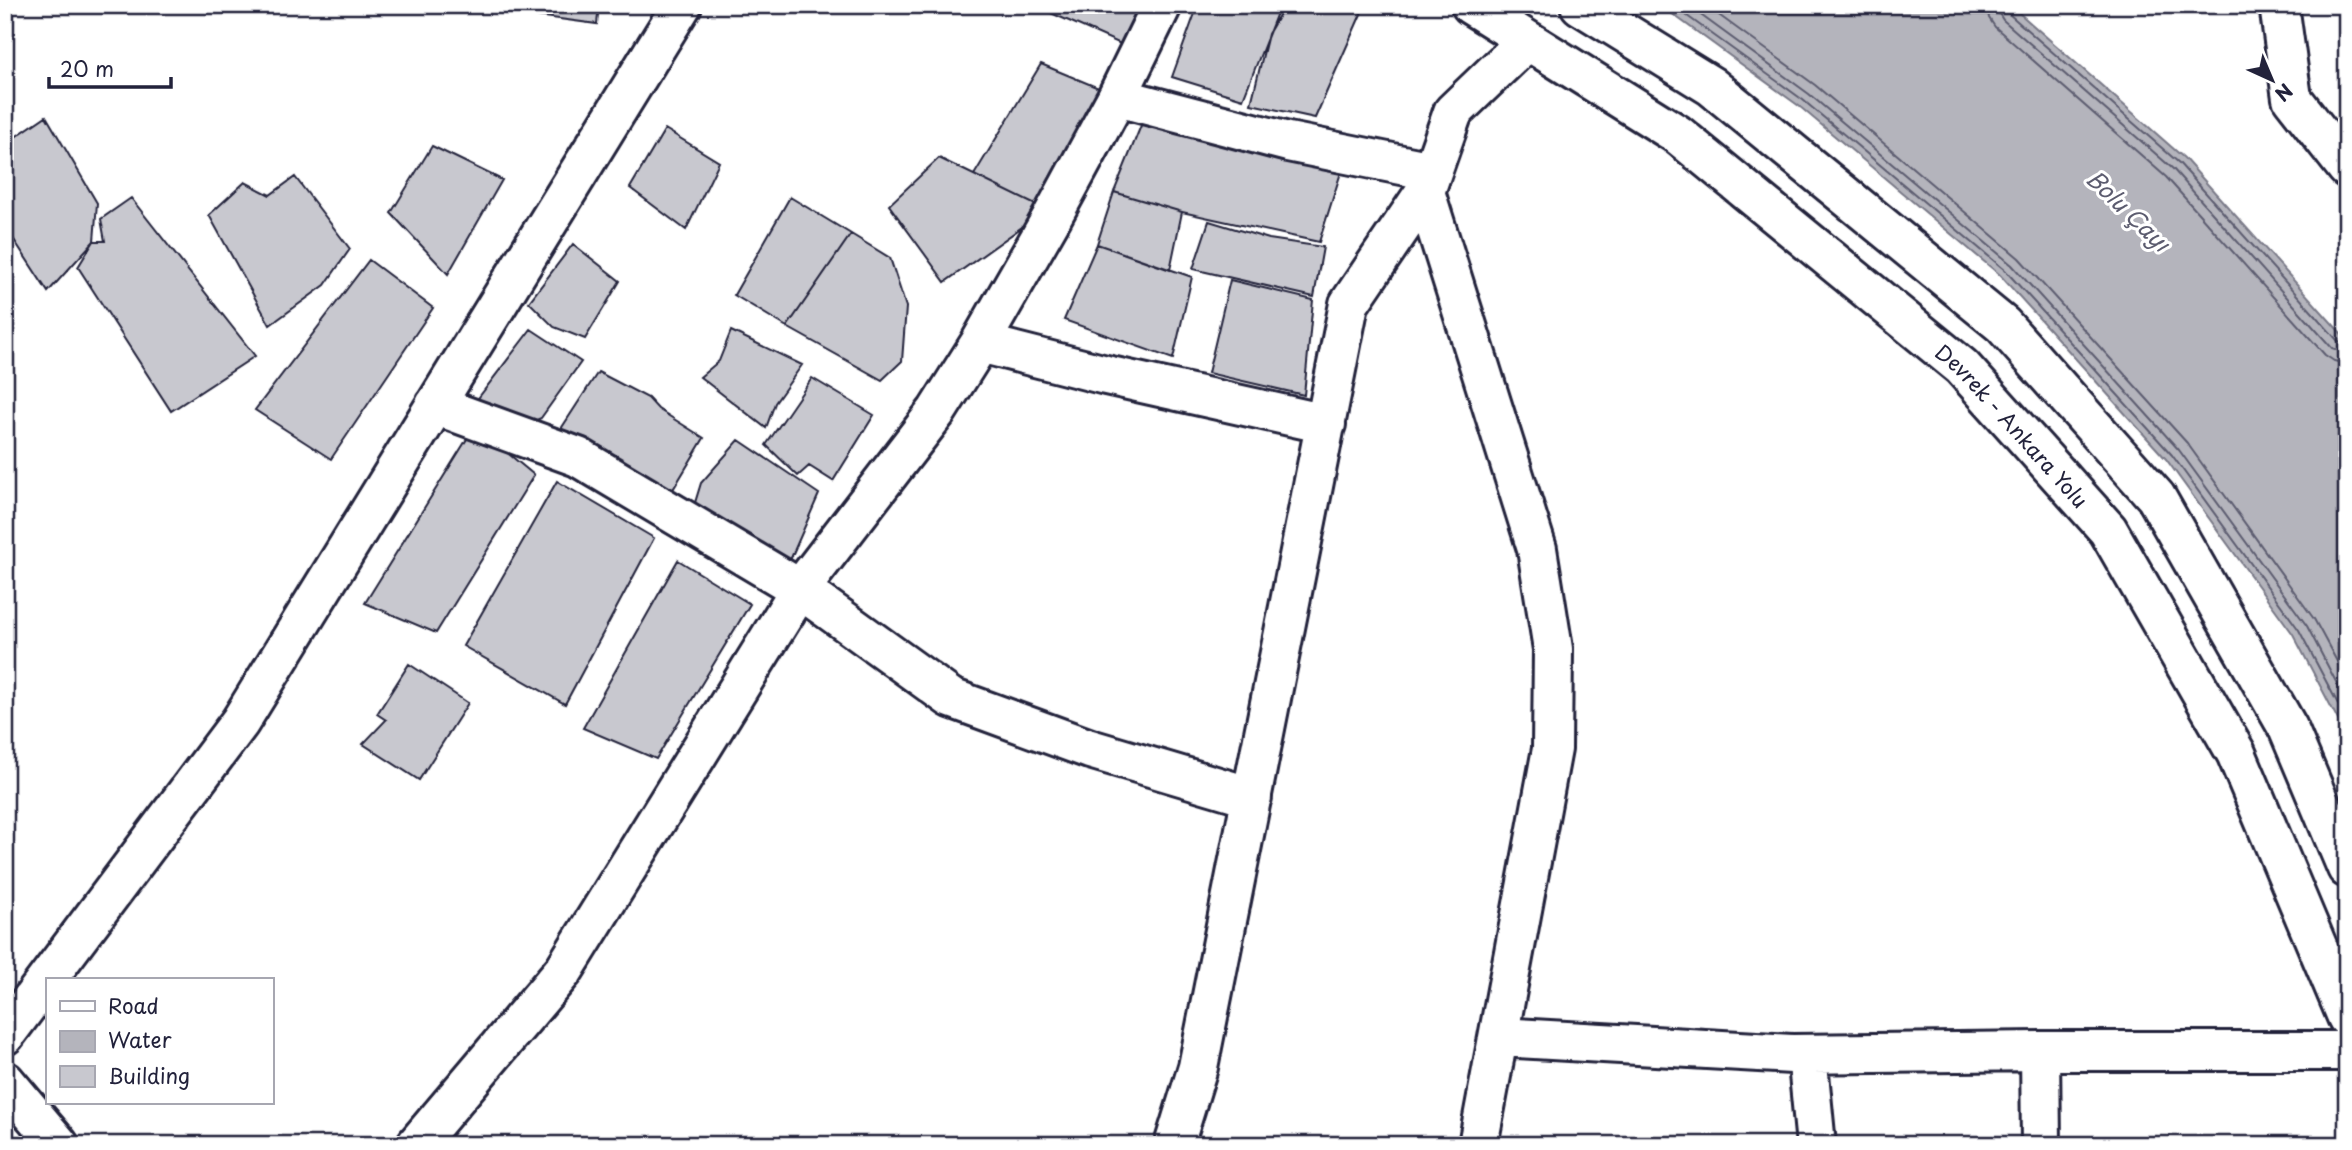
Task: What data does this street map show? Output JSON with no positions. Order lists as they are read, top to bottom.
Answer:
{
  "streets": {
    "main road": ["Devrek - Ankara Yolu"]
  },
  "water": ["Bolu Çayı"],
  "legend": ["Road", "Water", "Building"],
  "scale_bar": "20 m",
  "north": "bottom right"
}
